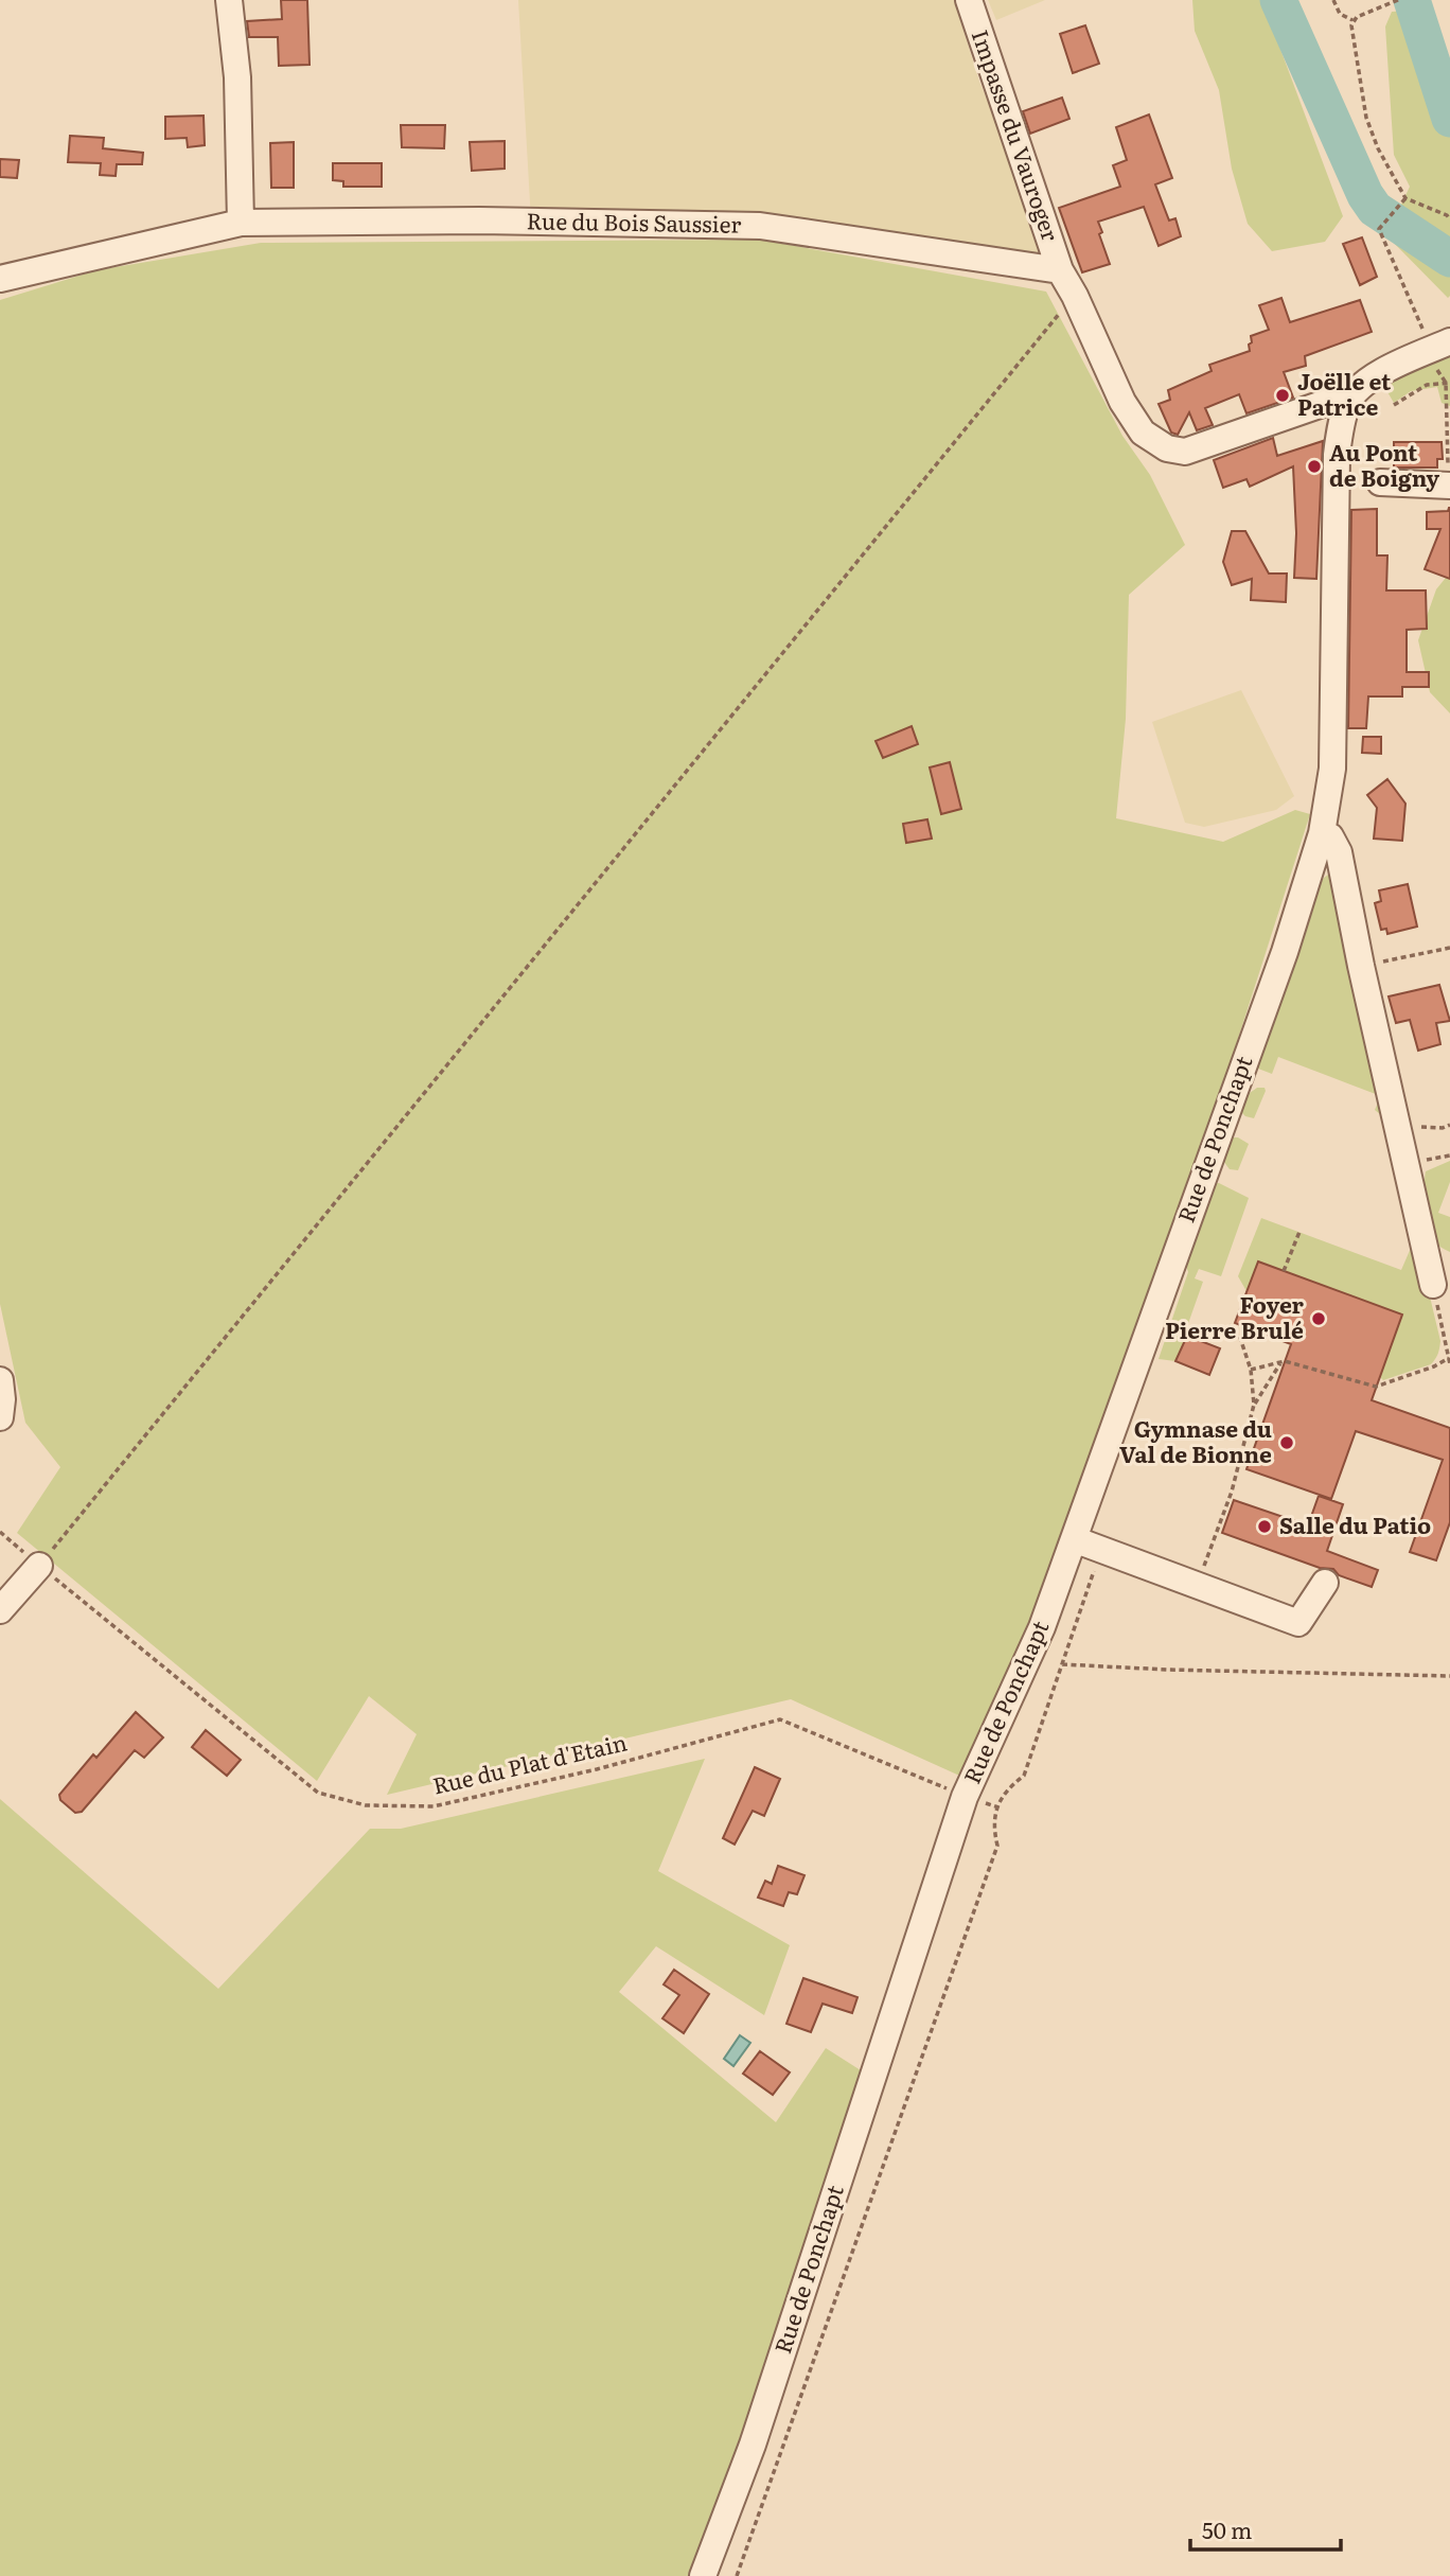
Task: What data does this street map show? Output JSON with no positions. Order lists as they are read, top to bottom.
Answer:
{
  "streets": {
    "street": ["Impasse du Vauroger", "Rue du Bois Saussier", "Rue de Ponchapt"],
    "path": ["Rue du Plat d'Etain"]
  },
  "crossings": [
    ["Impasse du Vauroger", "Rue du Bois Saussier"],
    ["Rue de Ponchapt", "Rue du Plat d'Etain"]
  ],
  "places": [
    "Joëlle et Patrice",
    "Au Pont de Boigny",
    "Foyer Pierre Brulé",
    "Gymnase du Val de Bionne",
    "Salle du Patio"
  ],
  "scale_bar": "50 m"
}
